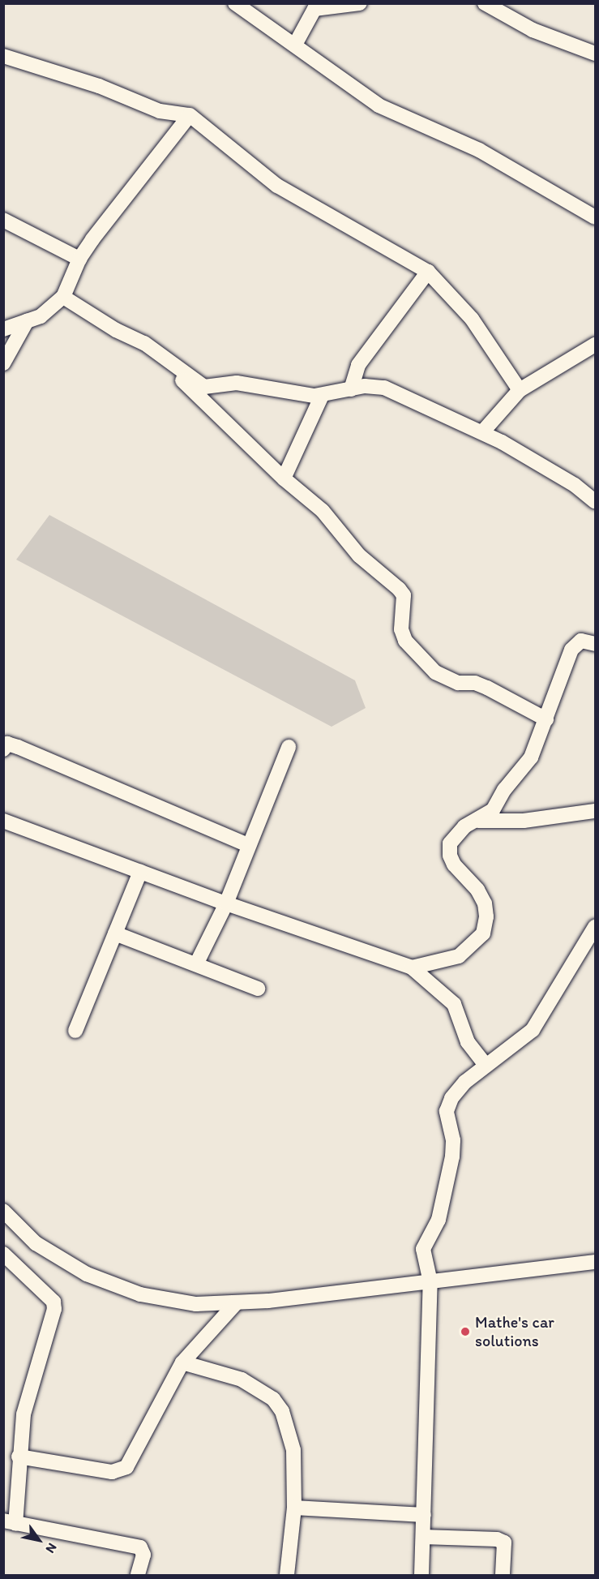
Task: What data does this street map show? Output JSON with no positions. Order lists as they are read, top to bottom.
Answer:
{
  "places": ["Mathe's car solutions"],
  "north": "bottom right"
}
